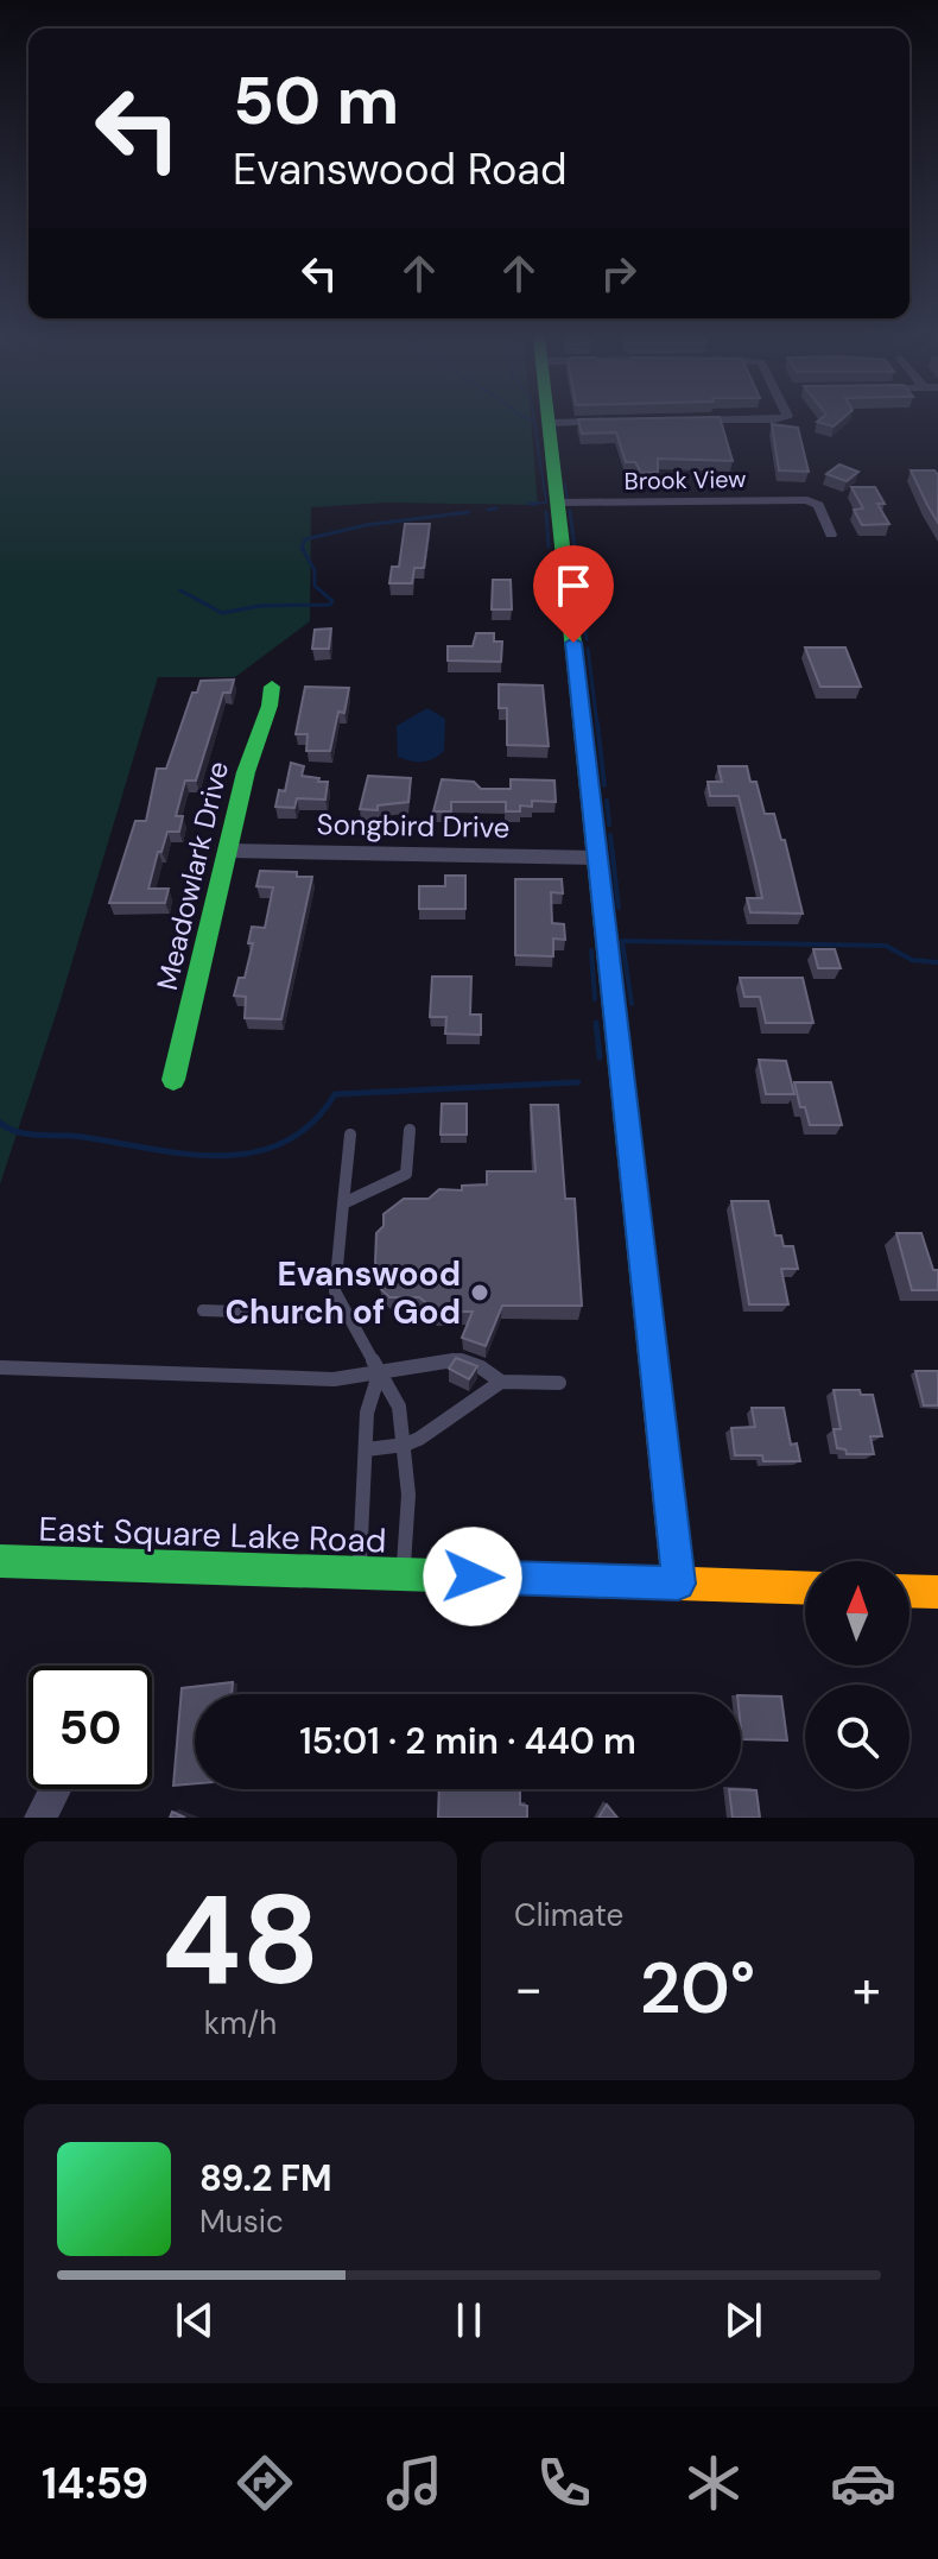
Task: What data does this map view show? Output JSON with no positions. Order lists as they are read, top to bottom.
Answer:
{
  "streets": {
    "street": [
      "Brook View",
      "Songbird Drive",
      "Meadowlark Drive",
      "East Square Lake Road"
    ]
  },
  "crossings": [
    ["Songbird Drive", "Meadowlark Drive"]
  ],
  "places": ["Evanswood Church of God"],
  "north": "top",
  "page": {
    "turn": ["50 m", "Evanswood Road"],
    "limit": "50",
    "trip": "15:01 · 2 min · 440 m",
    "tile": [
      ["48", "km/h"],
      "Climate"
    ],
    "heat": ["−", "20°", "+"],
    "song": ["89.2 FM", "Music"],
    "tabs": "14:59"
  }
}
